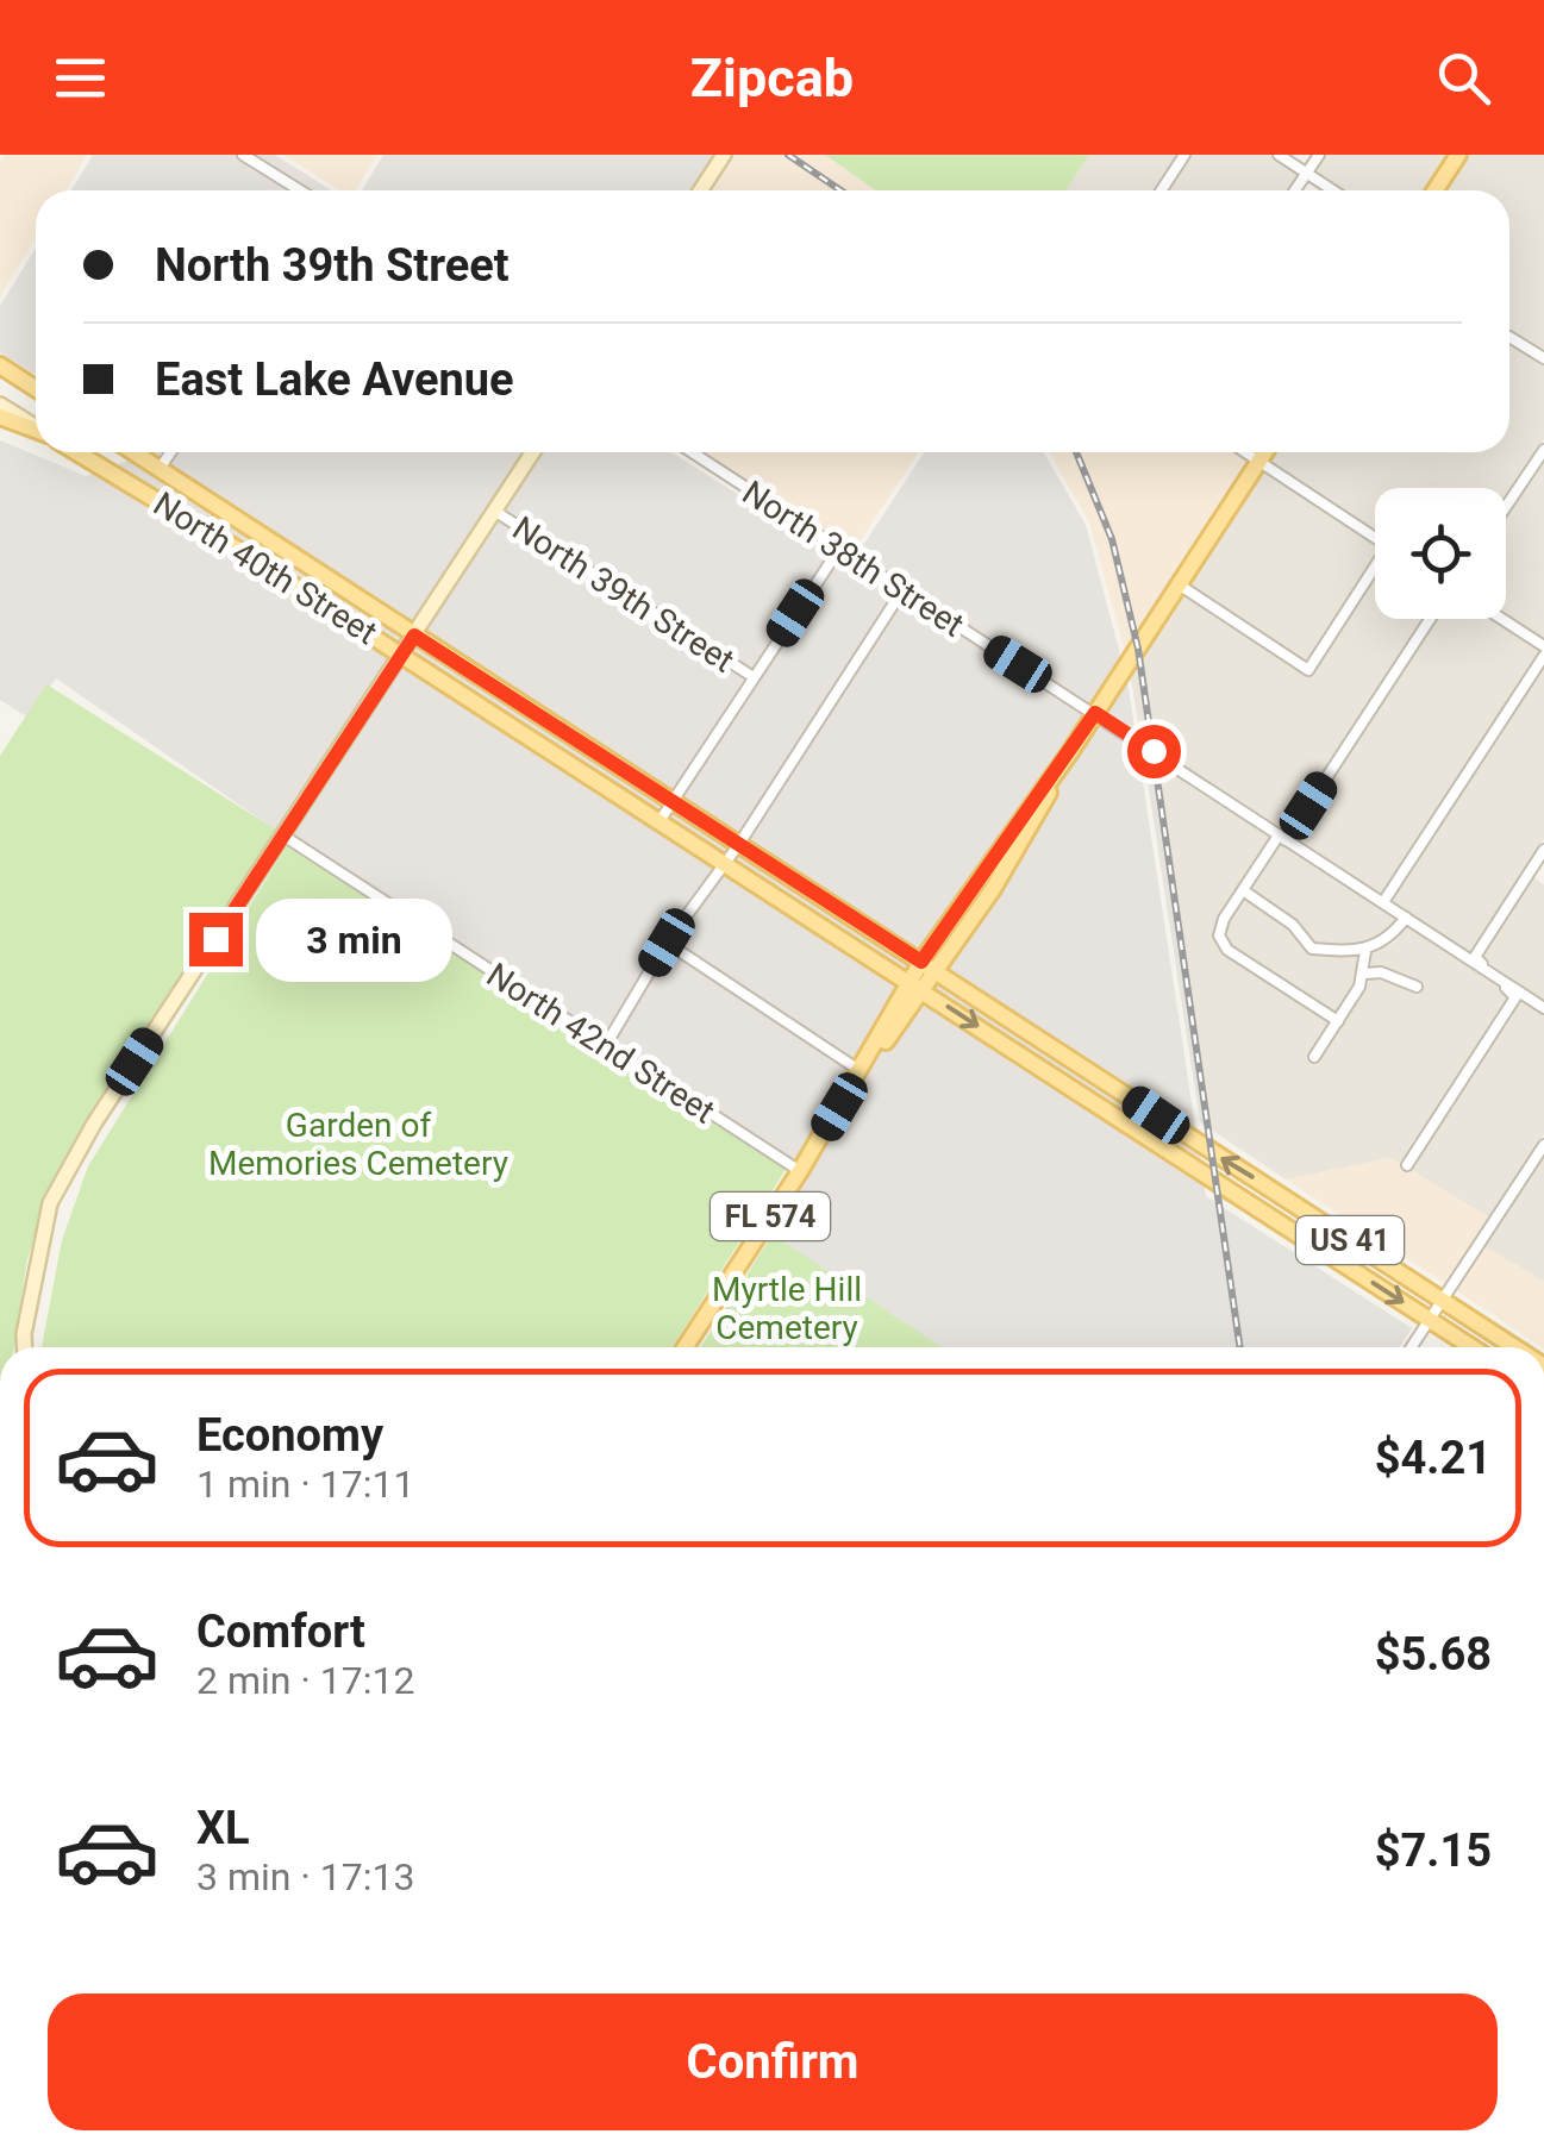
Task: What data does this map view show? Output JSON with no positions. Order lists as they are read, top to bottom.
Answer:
{
  "streets": {
    "main road": ["North 40th Street", "FL 574", "US 41"],
    "street": ["North 38th Street", "North 39th Street", "North 42nd Street"]
  },
  "crossings": [
    ["North 38th Street", "FL 574"],
    ["North 40th Street", "FL 574"],
    ["North 42nd Street", "FL 574"]
  ],
  "parks": ["Garden of Memories Cemetery", "Myrtle Hill Cemetery"],
  "page": {
    "header": "Zipcab",
    "banner": ["North 39th Street", "East Lake Avenue"],
    "bubble": "3 min",
    "list": [
      {
        "name": "Economy",
        "note": "1 min · 17:11",
        "value": "$4.21"
      },
      {
        "name": "Comfort",
        "note": "2 min · 17:12",
        "value": "$5.68"
      },
      {
        "name": "XL",
        "note": "3 min · 17:13",
        "value": "$7.15"
      }
    ],
    "buttons": "Confirm"
  }
}
